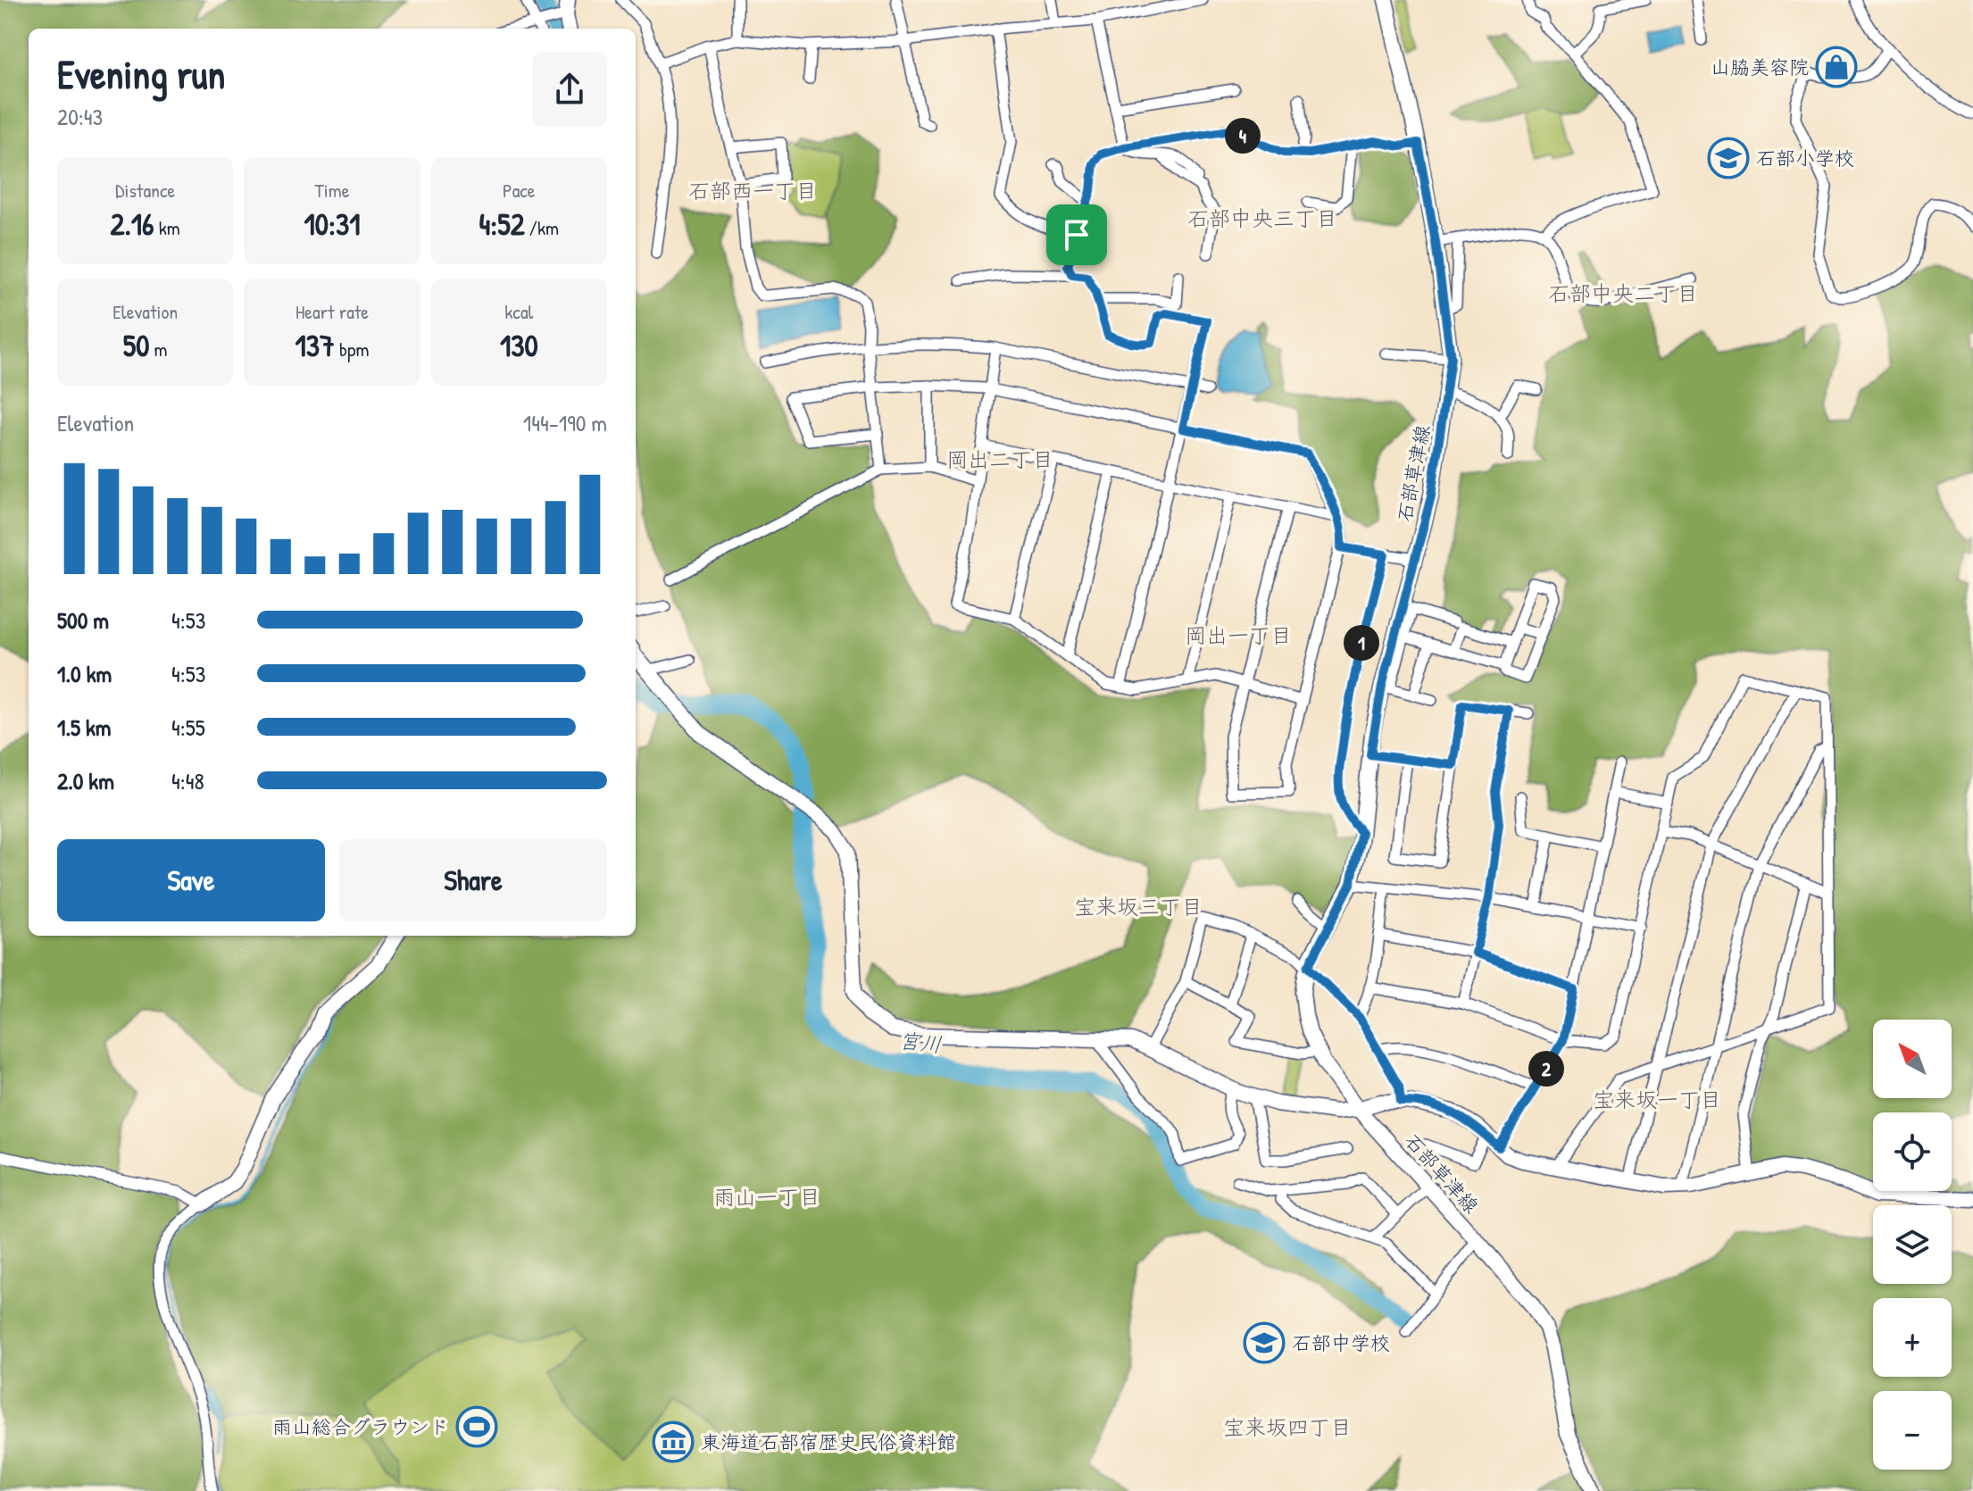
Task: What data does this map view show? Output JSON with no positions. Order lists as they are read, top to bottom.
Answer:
{
  "streets": {
    "street": ["石部草津線"]
  },
  "districts": [
    "石部西一丁目",
    "石部中央三丁目",
    "石部中央二丁目",
    "岡出二丁目",
    "岡出一丁目",
    "宝来坂三丁目",
    "宝来坂一丁目",
    "雨山一丁目",
    "宝来坂四丁目"
  ],
  "water": ["宮川"],
  "places": {
    "shop": ["山脇美容院"],
    "school or university": ["石部小学校", "石部中学校"],
    "sports": ["雨山総合グラウンド"],
    "museum": ["東海道石部宿歴史民俗資料館"]
  },
  "north": "top left",
  "page": {
    "heading": ["Evening run", "20:43"],
    "pins": ["4", "1", "2"],
    "stats": [
      ["Distance", "2.16 km"],
      ["Time", "10:31"],
      ["Pace", "4:52 /km"],
      ["Elevation", "50 m"],
      ["Heart rate", "137 bpm"],
      ["kcal", "130"]
    ],
    "chart": ["Elevation", "144–190 m"],
    "list": [
      {
        "name": "500 m",
        "note": "4:53"
      },
      {
        "name": "1.0 km",
        "note": "4:53"
      },
      {
        "name": "1.5 km",
        "note": "4:55"
      },
      {
        "name": "2.0 km",
        "note": "4:48"
      }
    ],
    "buttons": ["Save", "Share"],
    "map_buttons": ["+", "−"]
  }
}
